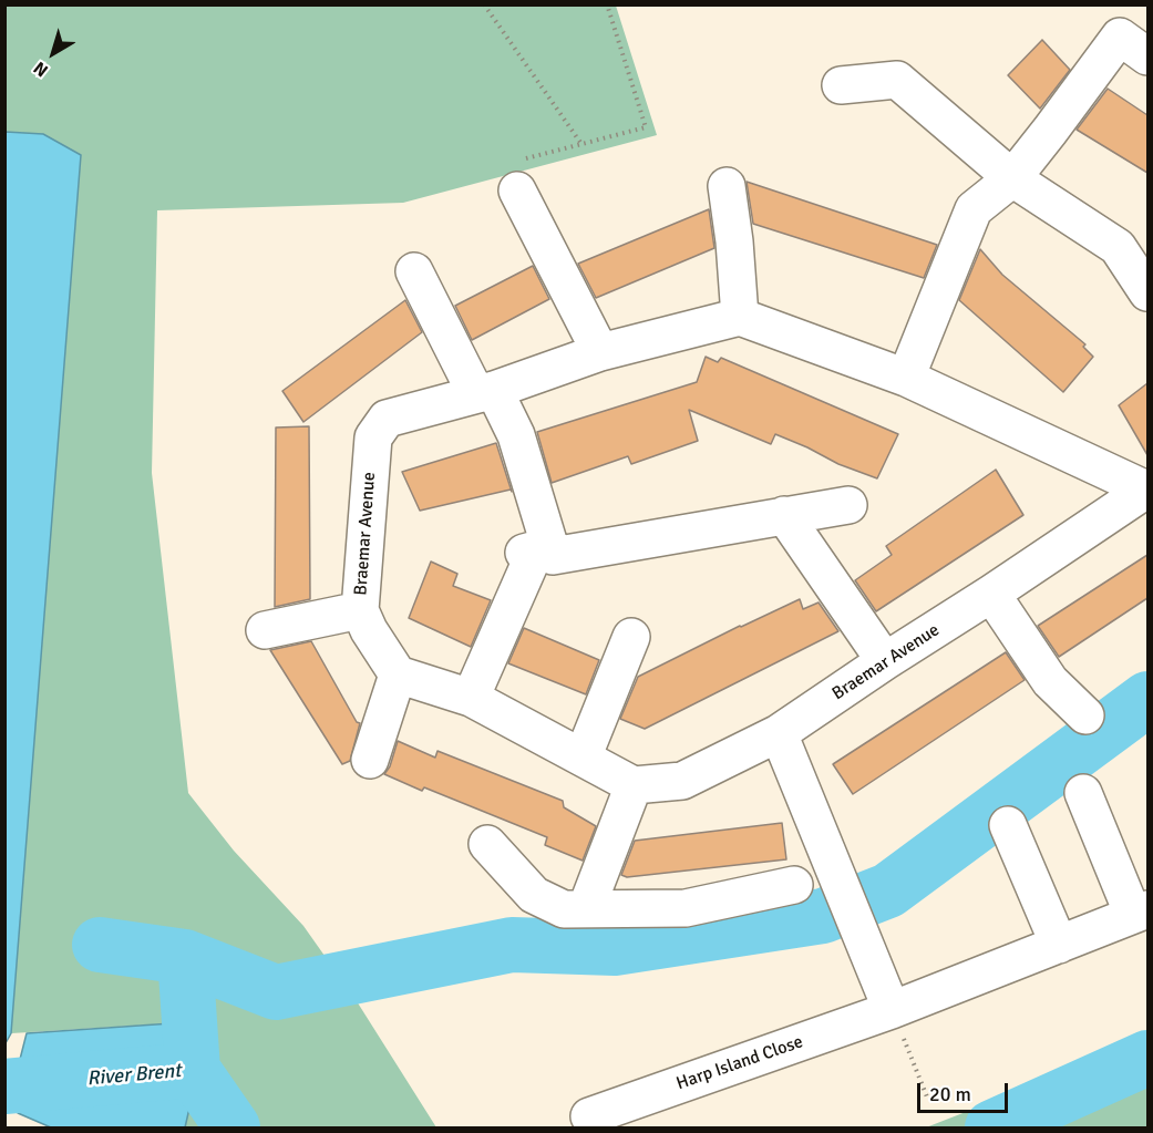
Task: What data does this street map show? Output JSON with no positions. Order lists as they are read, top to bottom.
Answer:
{
  "streets": {
    "street": ["Braemar Avenue", "Harp Island Close"]
  },
  "water": ["River Brent"],
  "scale_bar": "20 m",
  "north": "bottom left"
}
